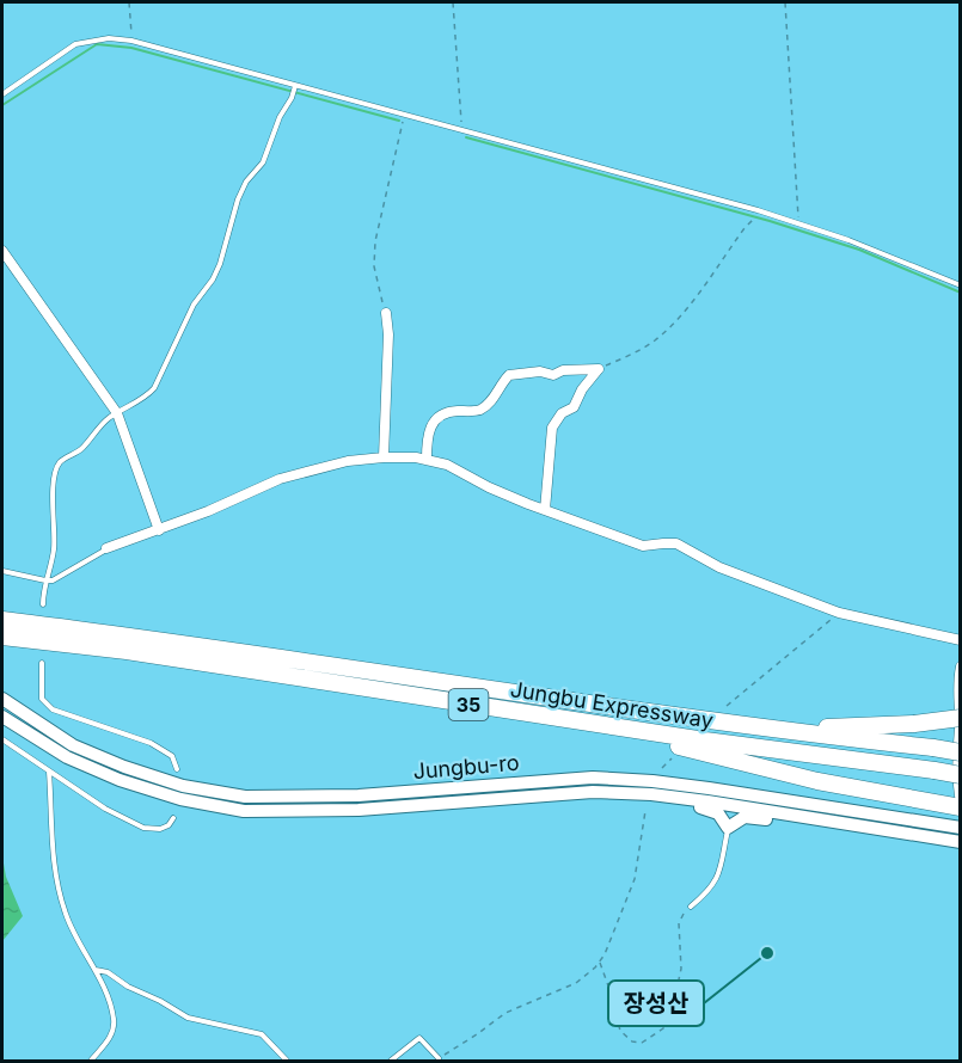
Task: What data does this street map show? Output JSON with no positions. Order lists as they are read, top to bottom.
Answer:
{
  "streets": {
    "highway": ["35", "Jungbu Expressway"],
    "main road": ["Jungbu-ro"]
  },
  "places": ["장성산"]
}
